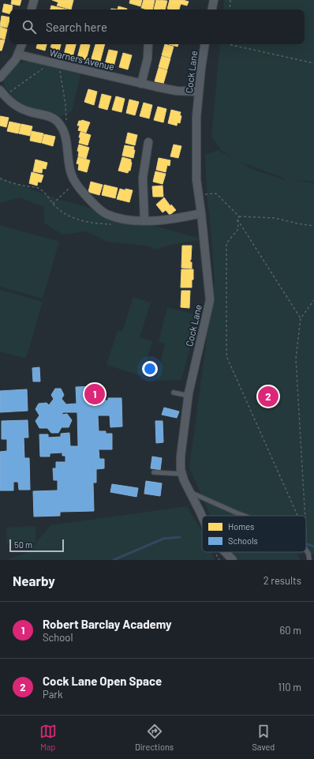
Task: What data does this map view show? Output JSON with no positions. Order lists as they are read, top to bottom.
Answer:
{
  "streets": {
    "street": ["Warners Avenue", "Cock Lane"]
  },
  "crossings": [
    ["Warners Avenue", "Cock Lane"]
  ],
  "legend": ["Homes", "Schools"],
  "scale_bar": "50 m",
  "page": {
    "search": "Search here",
    "pins": ["1", "2"],
    "scale": "50 m",
    "heading": ["Nearby", "2 results"],
    "list": [
      {
        "mark": "1",
        "name": "Robert Barclay Academy",
        "note": "School",
        "value": "60 m"
      },
      {
        "mark": "2",
        "name": "Cock Lane Open Space",
        "note": "Park",
        "value": "110 m"
      }
    ],
    "nav": ["Map", "Directions", "Saved"]
  }
}
